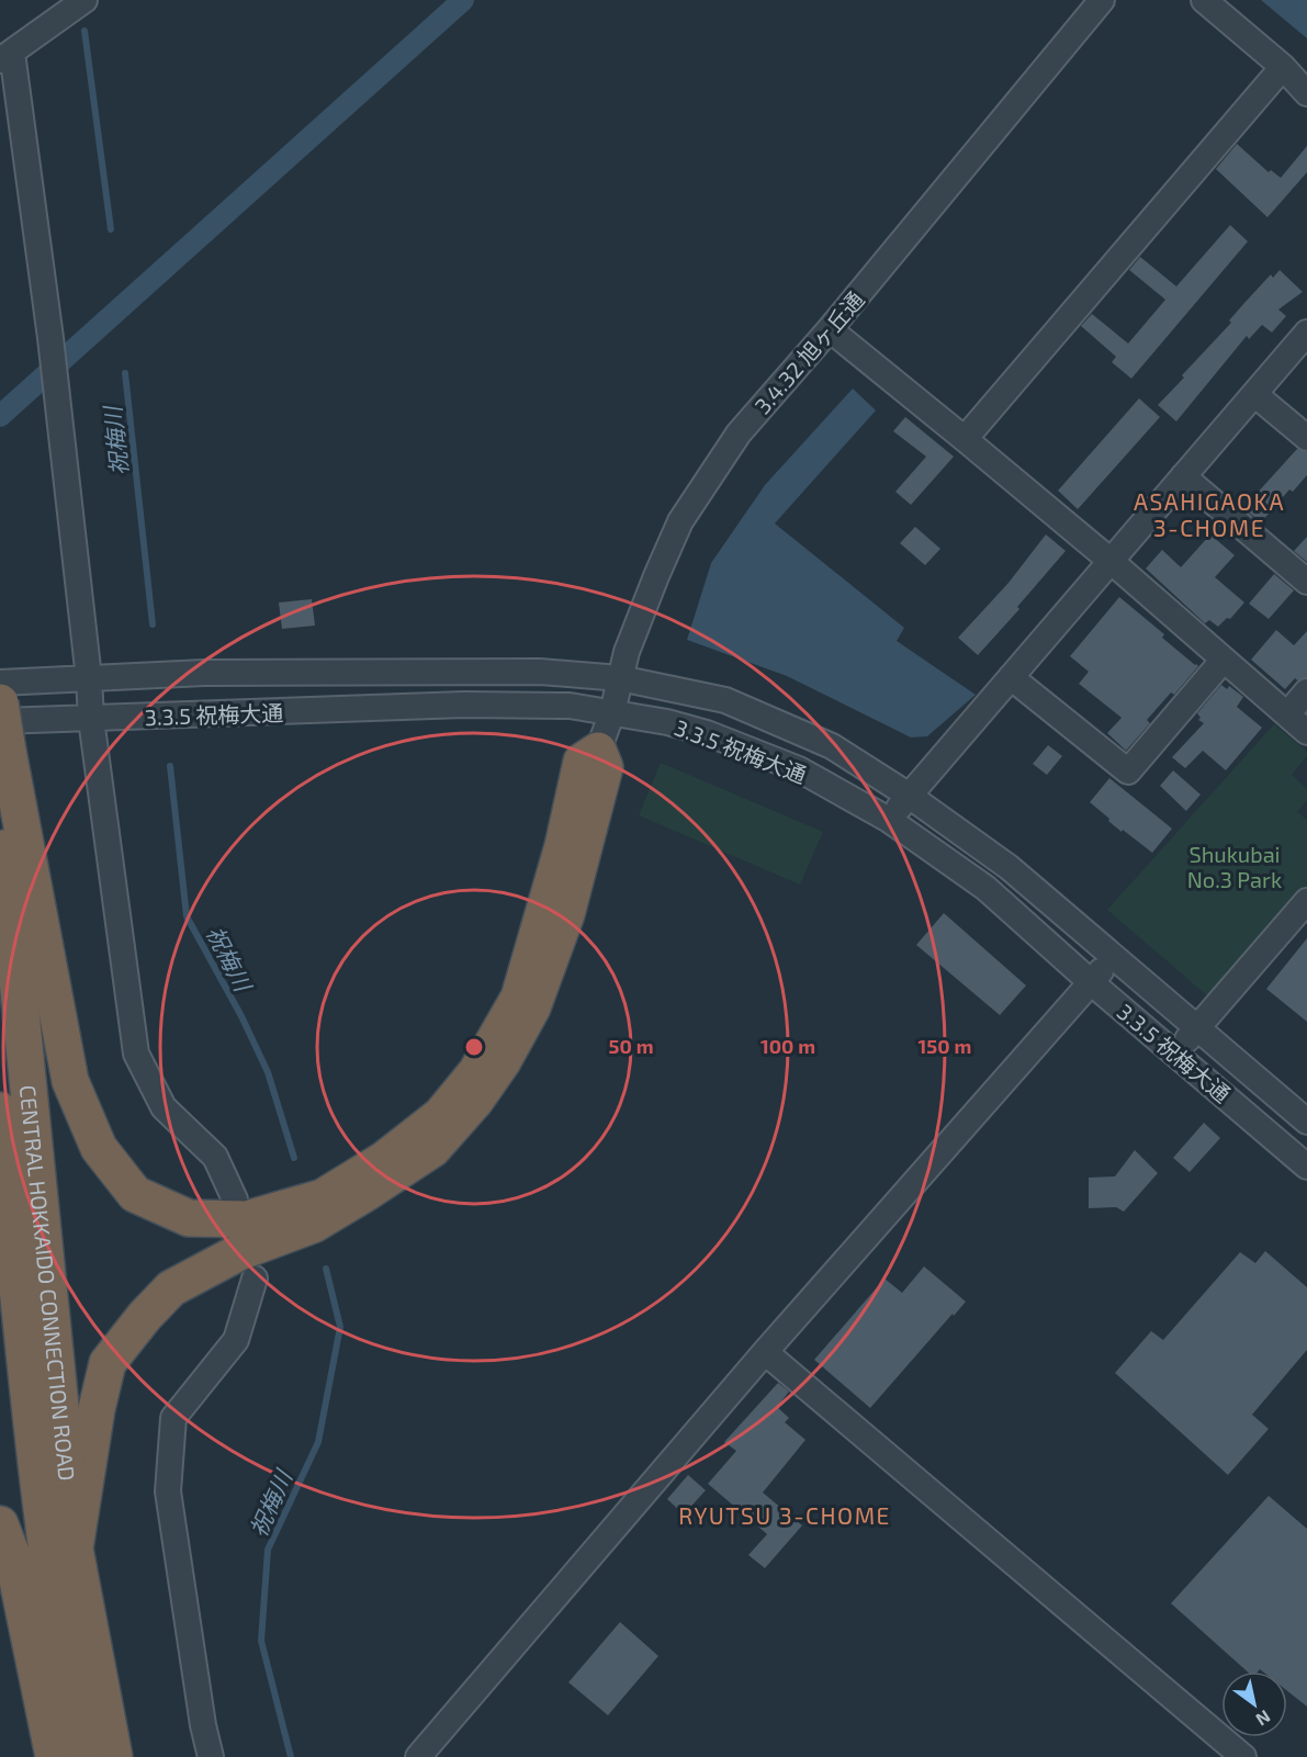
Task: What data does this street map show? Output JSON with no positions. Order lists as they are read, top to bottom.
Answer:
{
  "streets": {
    "highway": ["CENTRAL HOKKAIDO CONNECTION ROAD"],
    "street": ["3.4.32 旭ヶ丘通", "3.3.5 祝梅大通"]
  },
  "crossings": [
    ["3.4.32 旭ヶ丘通", "3.3.5 祝梅大通"]
  ],
  "districts": ["ASAHIGAOKA 3-CHOME", "RYUTSU 3-CHOME"],
  "water": ["祝梅川"],
  "parks": ["Shukubai No.3 Park"],
  "north": "bottom right",
  "rings": ["50 m", "100 m", "150 m"]
}
